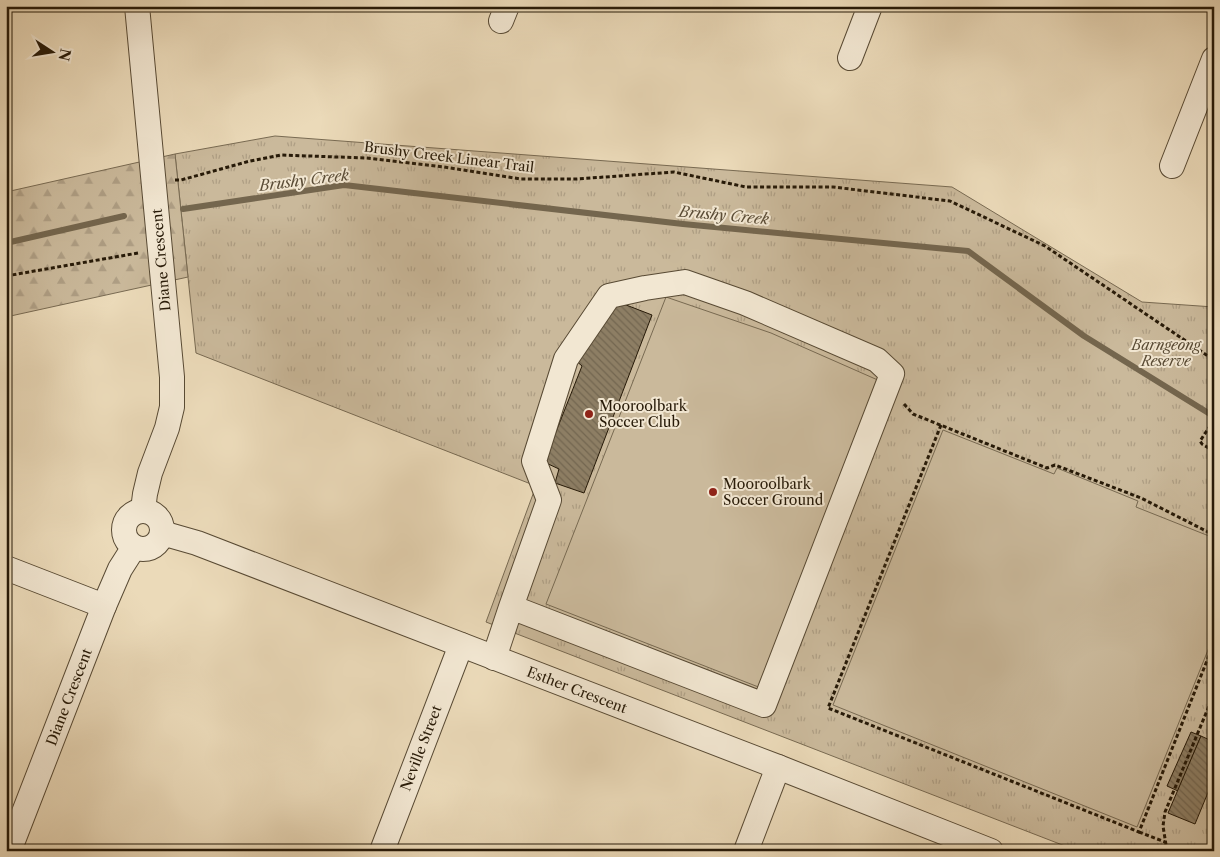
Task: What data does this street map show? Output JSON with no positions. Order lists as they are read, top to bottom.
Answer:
{
  "streets": {
    "street": ["Diane Crescent", "Esther Crescent", "Neville Street"],
    "path": ["Brushy Creek Linear Trail"]
  },
  "crossings": [
    ["Diane Crescent", "Esther Crescent"],
    ["Esther Crescent", "Neville Street"]
  ],
  "water": ["Brushy Creek"],
  "parks": ["Barngeong Reserve"],
  "places": ["Mooroolbark Soccer Club", "Mooroolbark Soccer Ground"],
  "north": "right"
}
